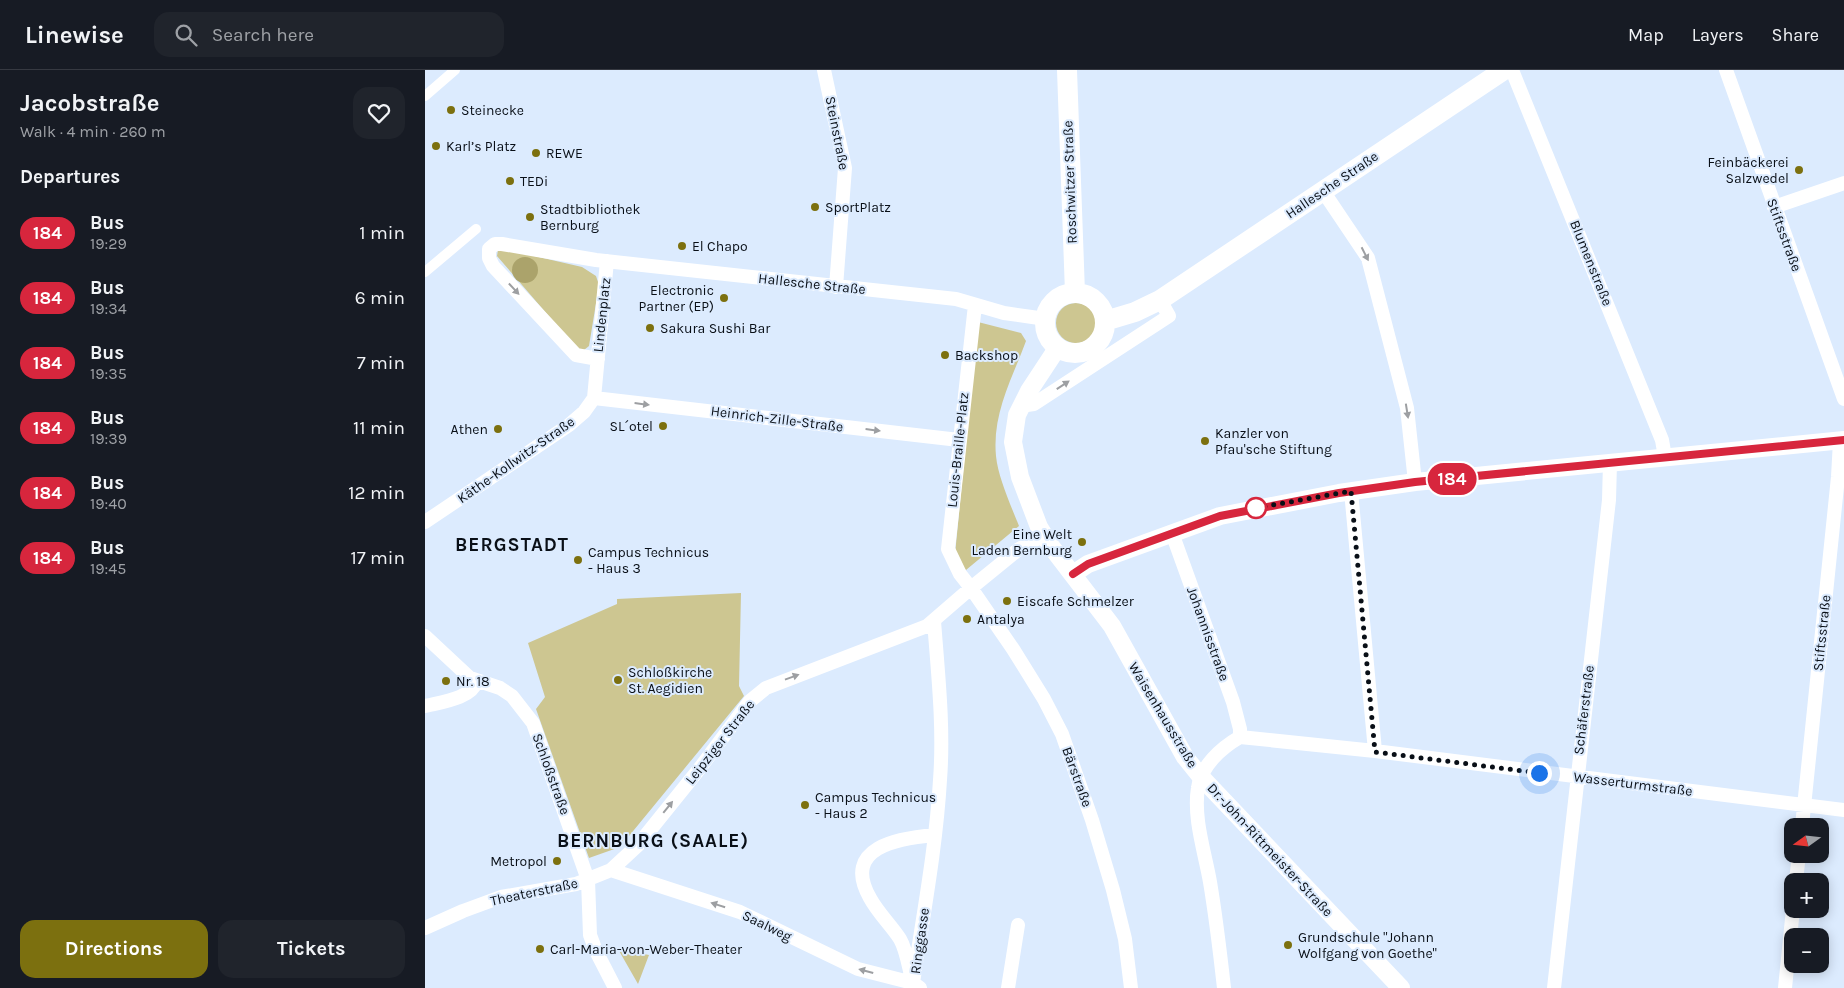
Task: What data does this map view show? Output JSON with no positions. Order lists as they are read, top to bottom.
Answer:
{
  "streets": {
    "main road": ["Roschwitzer Straße", "Hallesche Straße"],
    "street": [
      "Steinstraße",
      "Stiftsstraße",
      "Blumenstraße",
      "Lindenplatz",
      "Heinrich-Zille-Straße",
      "Louis-Braille-Platz",
      "Käthe-Kollwitz-Straße",
      "Johannisstraße",
      "Schäferstraße",
      "Waisenhausstraße",
      "Leipziger Straße",
      "Schloßstraße",
      "Bärstraße",
      "Wasserturmstraße",
      "Dr.-John-Rittmeister-Straße",
      "Theaterstraße",
      "Saalweg",
      "Ringgasse"
    ]
  },
  "crossings": [
    ["Steinstraße", "Hallesche Straße"],
    ["Roschwitzer Straße", "Hallesche Straße"],
    ["Hallesche Straße", "Blumenstraße"],
    ["Hallesche Straße", "Lindenplatz"],
    ["Hallesche Straße", "Louis-Braille-Platz"],
    ["Stiftsstraße", "Wasserturmstraße"],
    ["Heinrich-Zille-Straße", "Louis-Braille-Platz"],
    ["Heinrich-Zille-Straße", "Käthe-Kollwitz-Straße"],
    ["Louis-Braille-Platz", "Bärstraße"],
    ["Johannisstraße", "Wasserturmstraße"],
    ["Schäferstraße", "Wasserturmstraße"],
    ["Waisenhausstraße", "Dr.-John-Rittmeister-Straße"],
    ["Leipziger Straße", "Schloßstraße"],
    ["Leipziger Straße", "Theaterstraße"],
    ["Leipziger Straße", "Saalweg"],
    ["Leipziger Straße", "Ringgasse"],
    ["Schloßstraße", "Theaterstraße"],
    ["Saalweg", "Ringgasse"]
  ],
  "one_way": ["Heinrich-Zille-Straße", "Leipziger Straße", "Saalweg"],
  "districts": ["BERGSTADT", "BERNBURG (SAALE)"],
  "places": [
    "Steinecke",
    "Karl’s Platz",
    "REWE",
    "Feinbäckerei Salzwedel",
    "TEDi",
    "SportPlatz",
    "Stadtbibliothek Bernburg",
    "El Chapo",
    "Electronic Partner (EP)",
    "Sakura Sushi Bar",
    "Backshop",
    "SL´otel",
    "Athen",
    "Kanzler von Pfau'sche Stiftung",
    "Eine Welt Laden Bernburg",
    "Campus Technicus - Haus 3",
    "Eiscafe Schmelzer",
    "Antalya",
    "Schloßkirche St. Aegidien",
    "Nr. 18",
    "Campus Technicus - Haus 2",
    "Metropol",
    "Grundschule \"Johann Wolfgang von Goethe\"",
    "Carl-Maria-von-Weber-Theater"
  ],
  "lines": ["bus line 184"],
  "north": "left",
  "page": {
    "header": "Linewise",
    "search": "Search here",
    "nav": ["Map", "Layers", "Share"],
    "heading": [
      ["Jacobstraße", "Walk · 4 min · 260 m"],
      "Departures"
    ],
    "on_map": "184",
    "list": [
      {
        "mark": "184",
        "name": "Bus",
        "note": "19:29",
        "value": "1 min"
      },
      {
        "mark": "184",
        "name": "Bus",
        "note": "19:34",
        "value": "6 min"
      },
      {
        "mark": "184",
        "name": "Bus",
        "note": "19:35",
        "value": "7 min"
      },
      {
        "mark": "184",
        "name": "Bus",
        "note": "19:39",
        "value": "11 min"
      },
      {
        "mark": "184",
        "name": "Bus",
        "note": "19:40",
        "value": "12 min"
      },
      {
        "mark": "184",
        "name": "Bus",
        "note": "19:45",
        "value": "17 min"
      }
    ],
    "map_buttons": ["+", "−"],
    "buttons": ["Directions", "Tickets"]
  }
}
